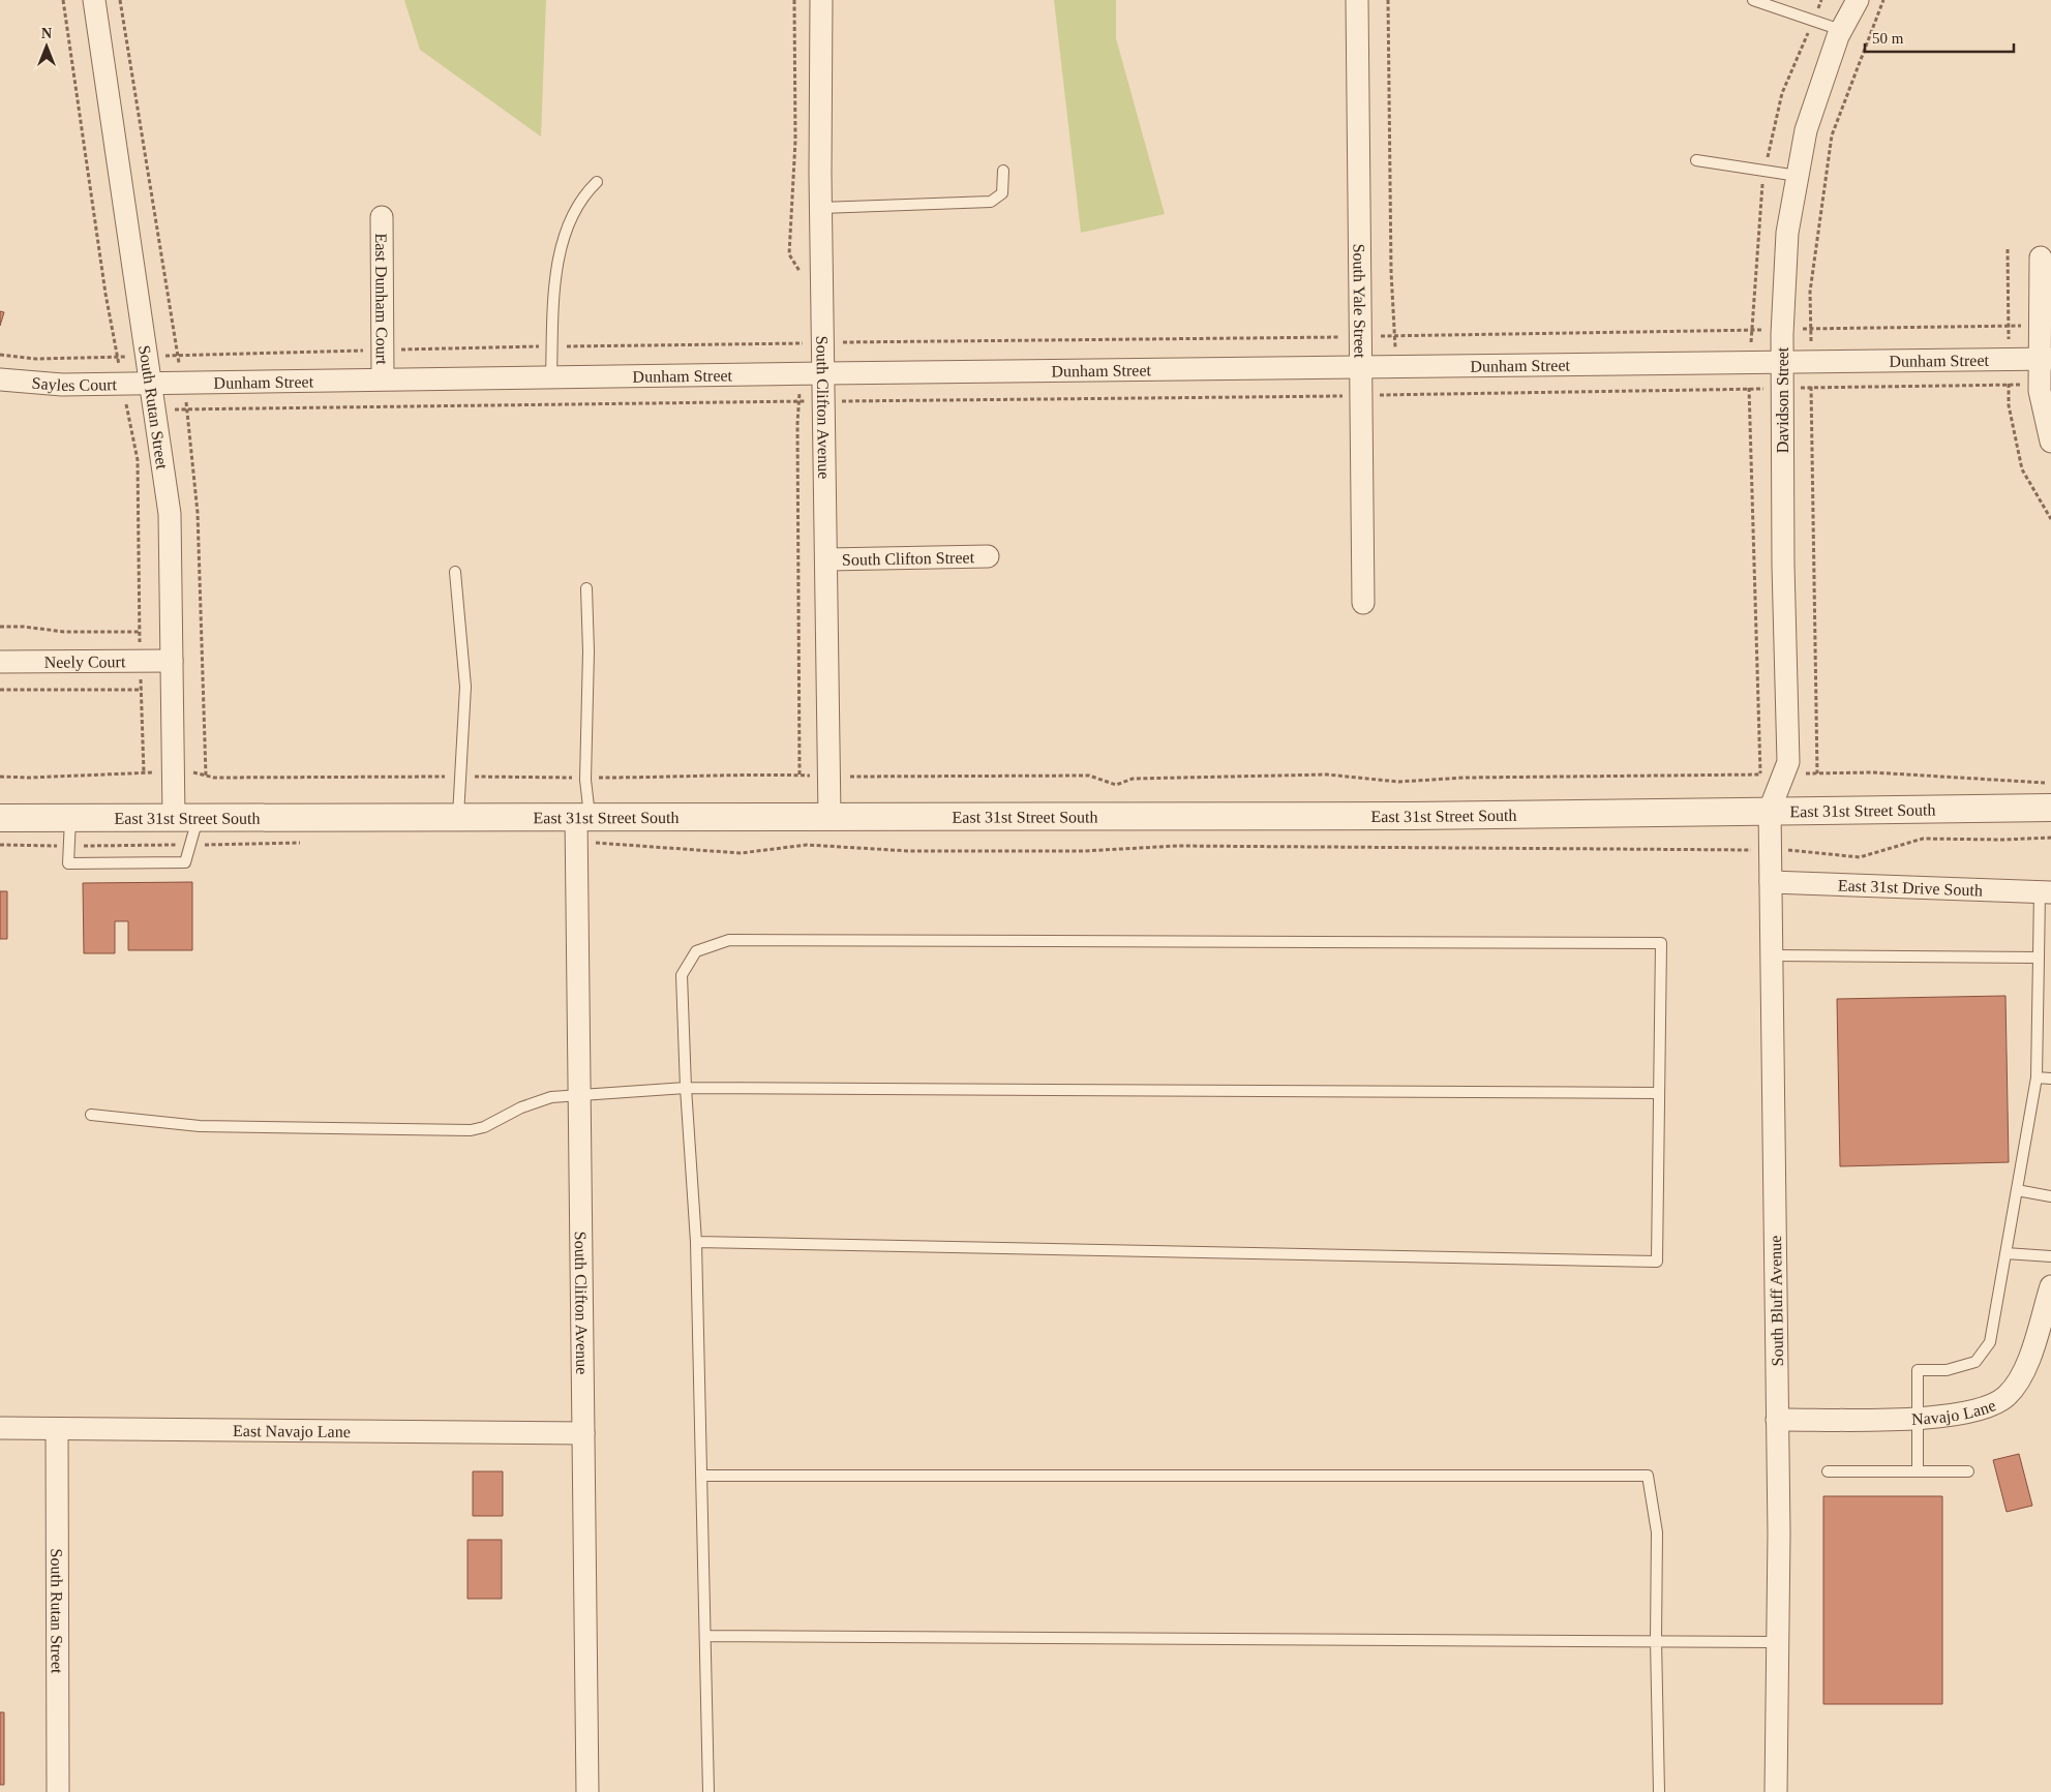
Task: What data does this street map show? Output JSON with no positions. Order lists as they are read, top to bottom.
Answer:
{
  "streets": {
    "street": [
      "East Dunham Court",
      "South Yale Street",
      "Dunham Street",
      "Sayles Court",
      "Davidson Street",
      "South Rutan Street",
      "South Clifton Avenue",
      "South Clifton Street",
      "Neely Court",
      "East 31st Street South",
      "East 31st Drive South",
      "South Bluff Avenue",
      "Navajo Lane",
      "East Navajo Lane"
    ]
  },
  "crossings": [
    ["East Dunham Court", "Dunham Street"],
    ["South Yale Street", "Dunham Street"],
    ["Dunham Street", "Sayles Court"],
    ["Dunham Street", "Davidson Street"],
    ["Dunham Street", "South Rutan Street"],
    ["Dunham Street", "South Clifton Avenue"],
    ["Sayles Court", "South Rutan Street"],
    ["Davidson Street", "East 31st Street South"],
    ["Davidson Street", "South Bluff Avenue"],
    ["South Rutan Street", "Neely Court"],
    ["South Rutan Street", "East 31st Street South"],
    ["South Rutan Street", "East Navajo Lane"],
    ["South Clifton Avenue", "South Clifton Street"],
    ["South Clifton Avenue", "East 31st Street South"],
    ["South Clifton Avenue", "East Navajo Lane"],
    ["East 31st Street South", "South Bluff Avenue"],
    ["East 31st Drive South", "South Bluff Avenue"],
    ["South Bluff Avenue", "Navajo Lane"]
  ],
  "scale_bar": "50 m",
  "north": "top"
}
